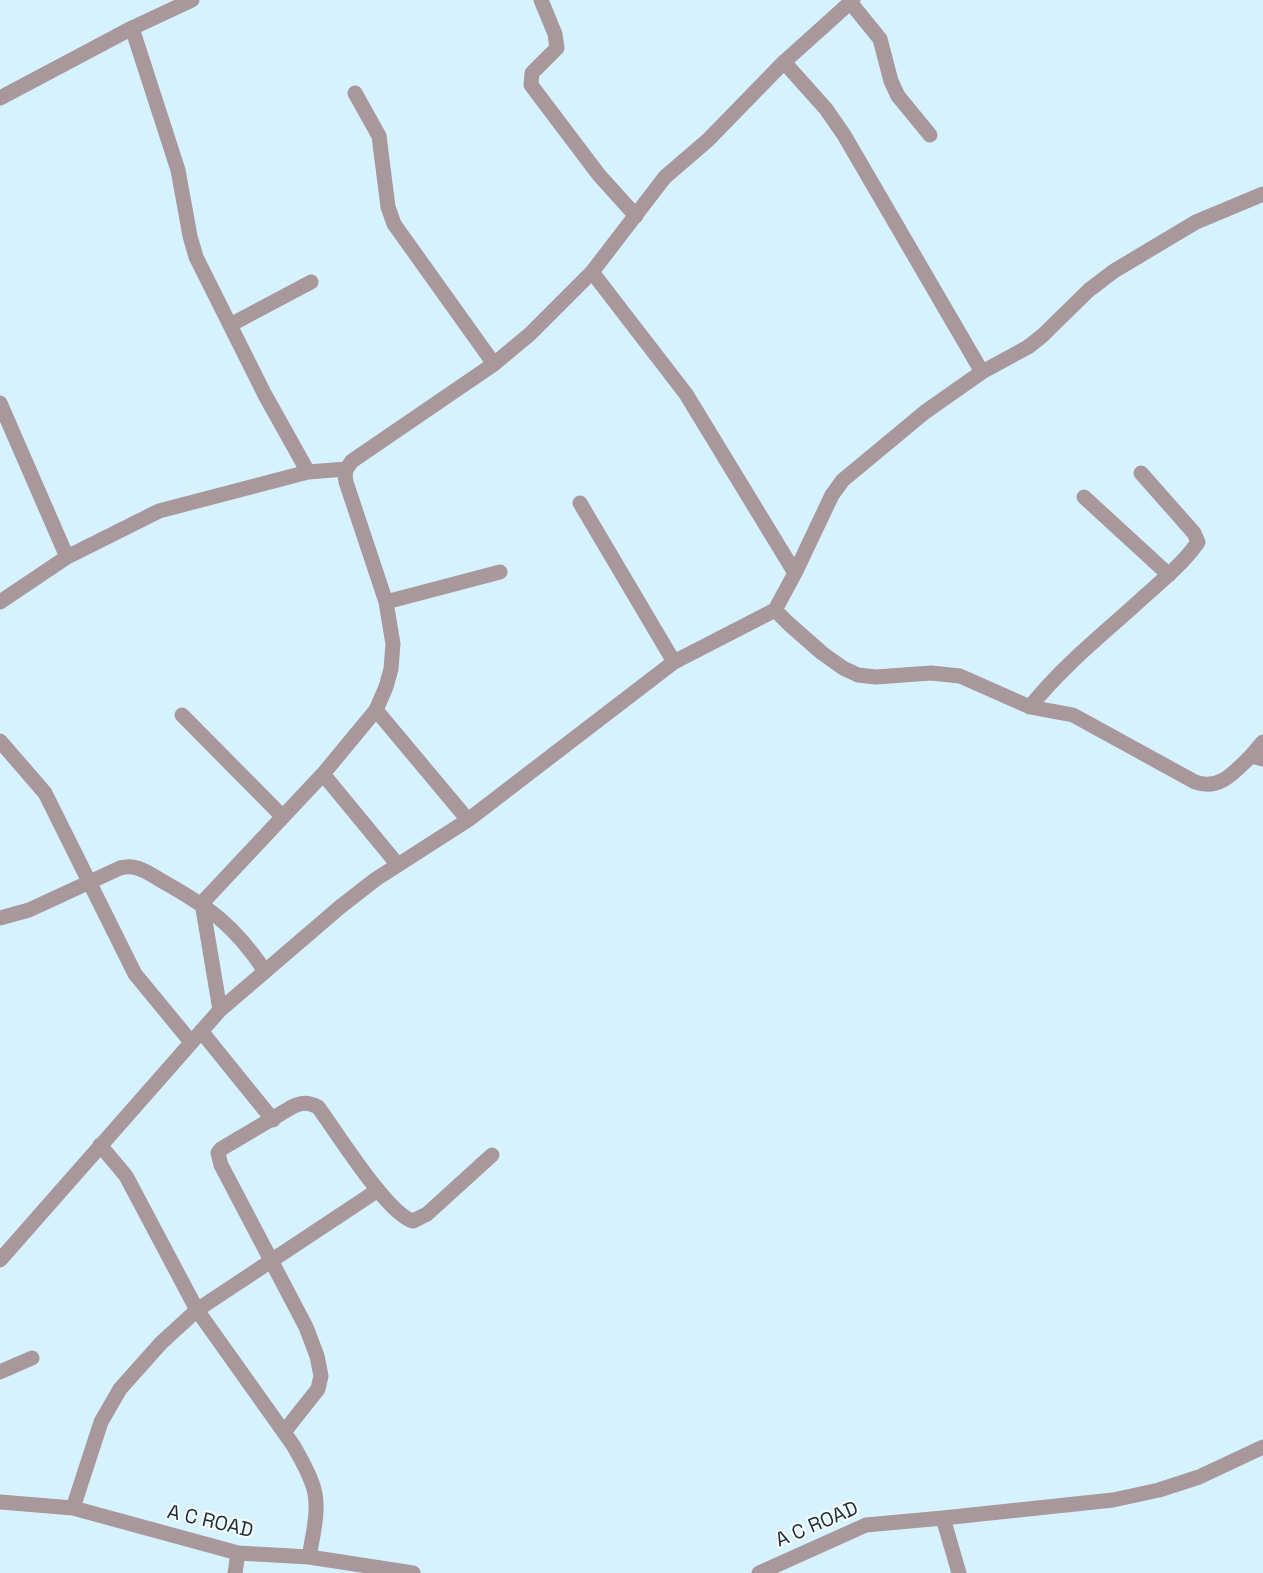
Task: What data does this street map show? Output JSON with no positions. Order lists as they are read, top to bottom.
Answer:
{
  "streets": {
    "street": ["A C ROAD"]
  }
}
